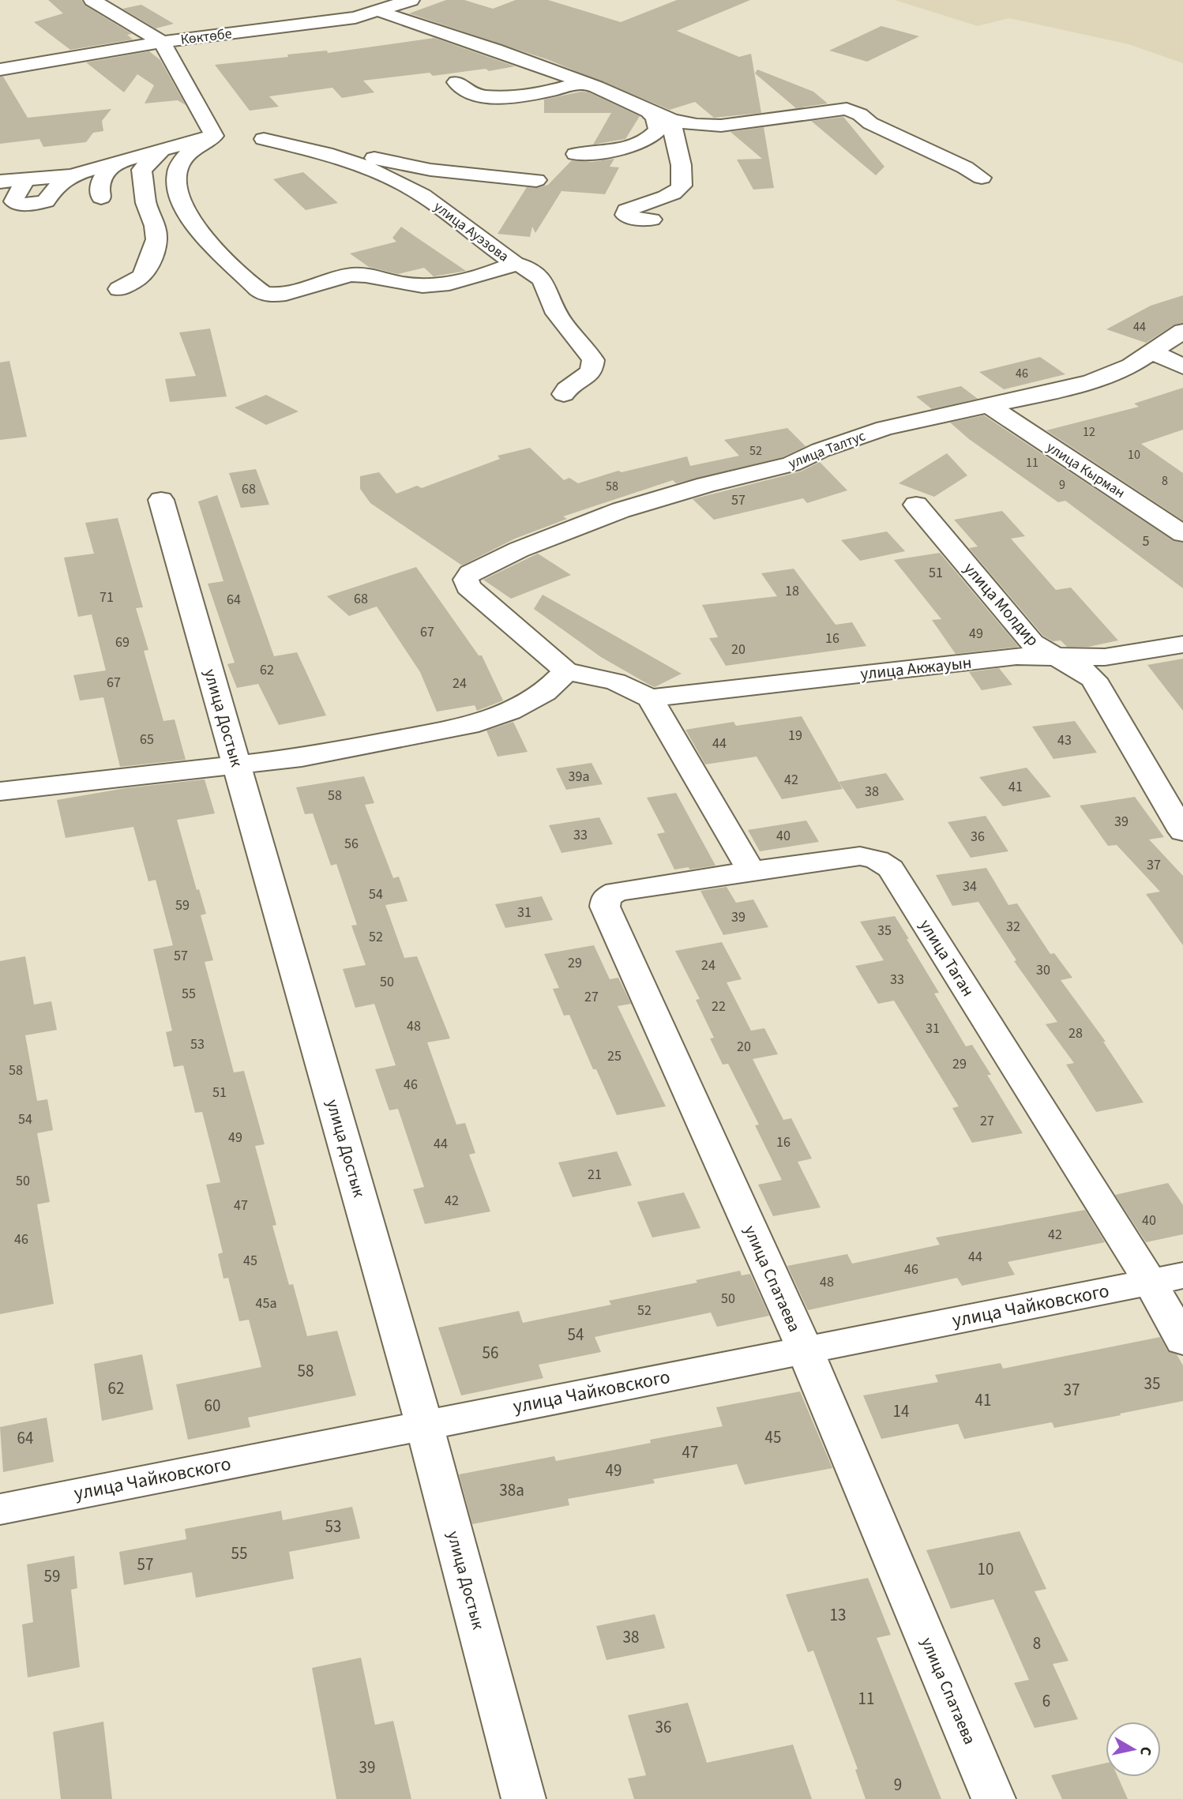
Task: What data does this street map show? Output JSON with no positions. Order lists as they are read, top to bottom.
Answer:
{
  "streets": {
    "street": [
      "Көктөбе",
      "улица Ауэзова",
      "улица Талтус",
      "улица Кырман",
      "улица Молдир",
      "улица Акжауын",
      "улица Достык",
      "улица Таган",
      "улица Спатаева",
      "улица Чайковского"
    ]
  },
  "crossings": [
    ["улица Талтус", "улица Кырман"],
    ["улица Молдир", "улица Акжауын"],
    ["улица Достык", "улица Чайковского"],
    ["улица Таган", "улица Спатаева"],
    ["улица Таган", "улица Чайковского"],
    ["улица Спатаева", "улица Чайковского"]
  ],
  "house_numbers": [
    "44",
    "46",
    "12",
    "52",
    "10",
    "11",
    "8",
    "9",
    "58",
    "68",
    "57",
    "5",
    "51",
    "18",
    "71",
    "68",
    "64",
    "67",
    "49",
    "16",
    "69",
    "20",
    "62",
    "67",
    "24",
    "19",
    "65",
    "43",
    "44",
    "39а",
    "42",
    "41",
    "38",
    "58",
    "39",
    "33",
    "40",
    "36",
    "56",
    "37",
    "34",
    "54",
    "59",
    "31",
    "39",
    "32",
    "35",
    "52",
    "57",
    "29",
    "24",
    "30",
    "33",
    "50",
    "55",
    "27",
    "22",
    "48",
    "31",
    "28",
    "53",
    "20",
    "25",
    "29",
    "58",
    "46",
    "51",
    "54",
    "27",
    "49",
    "16",
    "44",
    "21",
    "50",
    "42",
    "47",
    "40",
    "42",
    "46",
    "44",
    "45",
    "46",
    "48",
    "50",
    "45а",
    "52",
    "54",
    "56",
    "58",
    "35",
    "62",
    "37",
    "41",
    "60",
    "14",
    "45",
    "64",
    "47",
    "49",
    "38а",
    "53",
    "55",
    "57",
    "10",
    "59",
    "13",
    "38",
    "8",
    "11",
    "6",
    "36",
    "39",
    "9"
  ],
  "north": "right"
}
